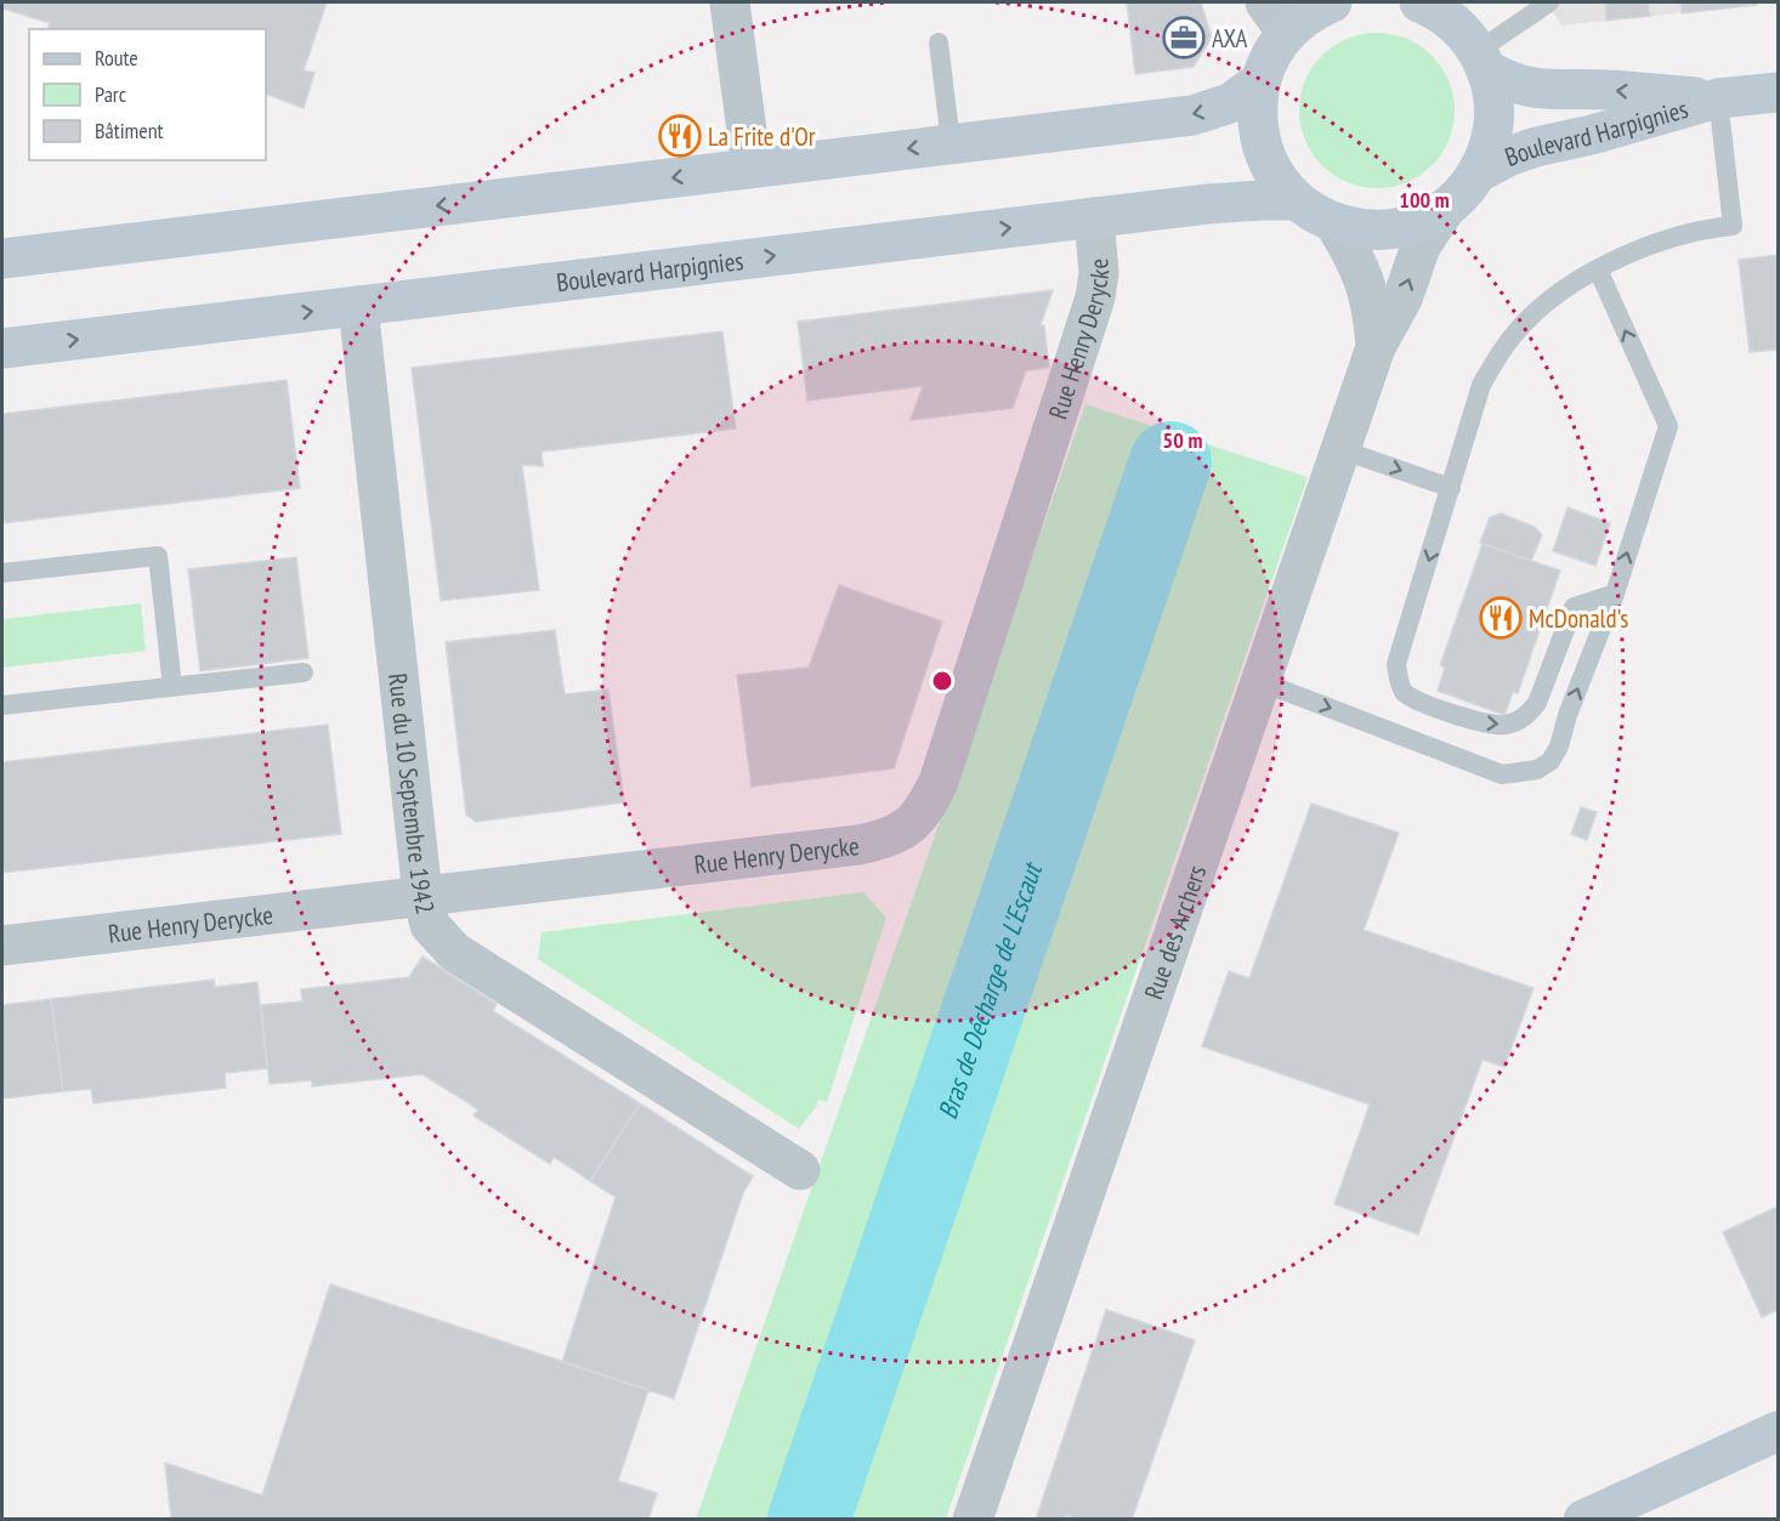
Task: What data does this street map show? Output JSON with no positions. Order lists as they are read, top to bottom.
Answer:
{
  "streets": {
    "main road": ["Boulevard Harpignies"],
    "street": ["Rue Henry Derycke", "Rue du 10 Septembre 1942", "Rue des Archers"]
  },
  "crossings": [
    ["Boulevard Harpignies", "Rue Henry Derycke"],
    ["Boulevard Harpignies", "Rue du 10 Septembre 1942"],
    ["Boulevard Harpignies", "Rue des Archers"],
    ["Rue Henry Derycke", "Rue du 10 Septembre 1942"]
  ],
  "water": ["Bras de Décharge de L'Escaut"],
  "places": {
    "office": ["AXA"],
    "restaurant": ["La Frite d'Or", "McDonald's"]
  },
  "legend": ["Route", "Parc", "Bâtiment"],
  "rings": ["100 m", "50 m"]
}
